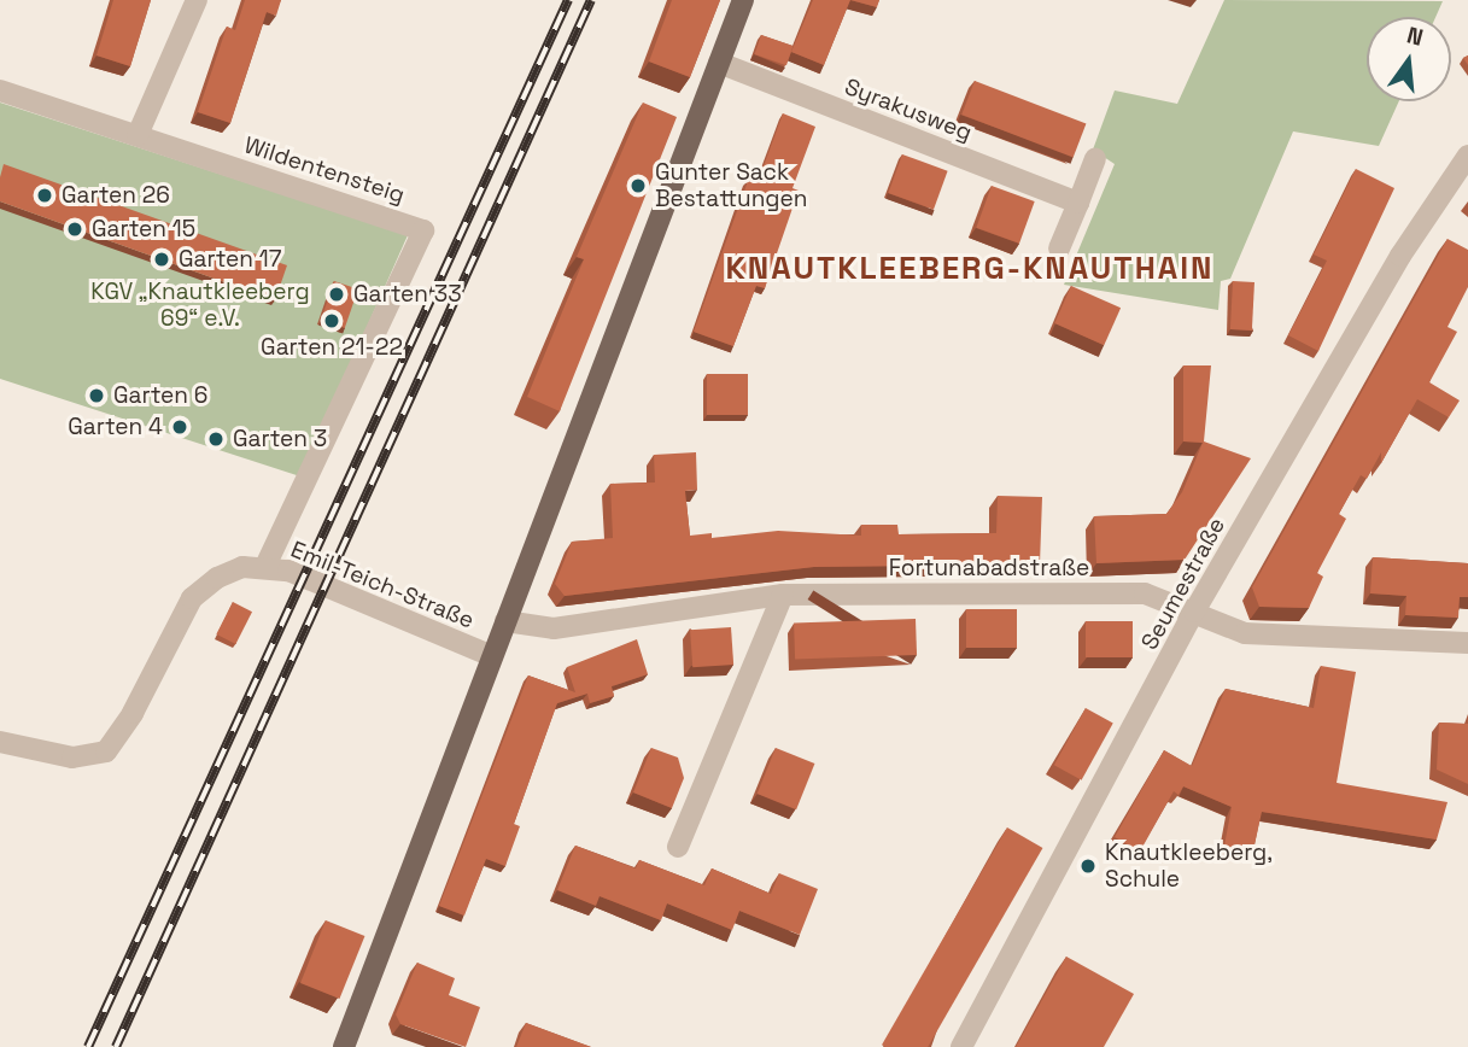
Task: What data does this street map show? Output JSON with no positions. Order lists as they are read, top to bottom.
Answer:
{
  "streets": {
    "street": [
      "Syrakusweg",
      "Wildentensteig",
      "Fortunabadstraße",
      "Seumestraße",
      "Emil-Teich-Straße"
    ]
  },
  "crossings": [
    ["Wildentensteig", "Emil-Teich-Straße"],
    ["Fortunabadstraße", "Seumestraße"]
  ],
  "districts": ["KNAUTKLEEBERG-KNAUTHAIN"],
  "parks": ["KGV „Knautkleeberg 69“ e.V."],
  "places": [
    "Gunter Sack Bestattungen",
    "Garten 26",
    "Garten 15",
    "Garten 17",
    "Garten 33",
    "Garten 21-22",
    "Garten 6",
    "Garten 4",
    "Garten 3",
    "Knautkleeberg, Schule"
  ],
  "north": "top"
}
